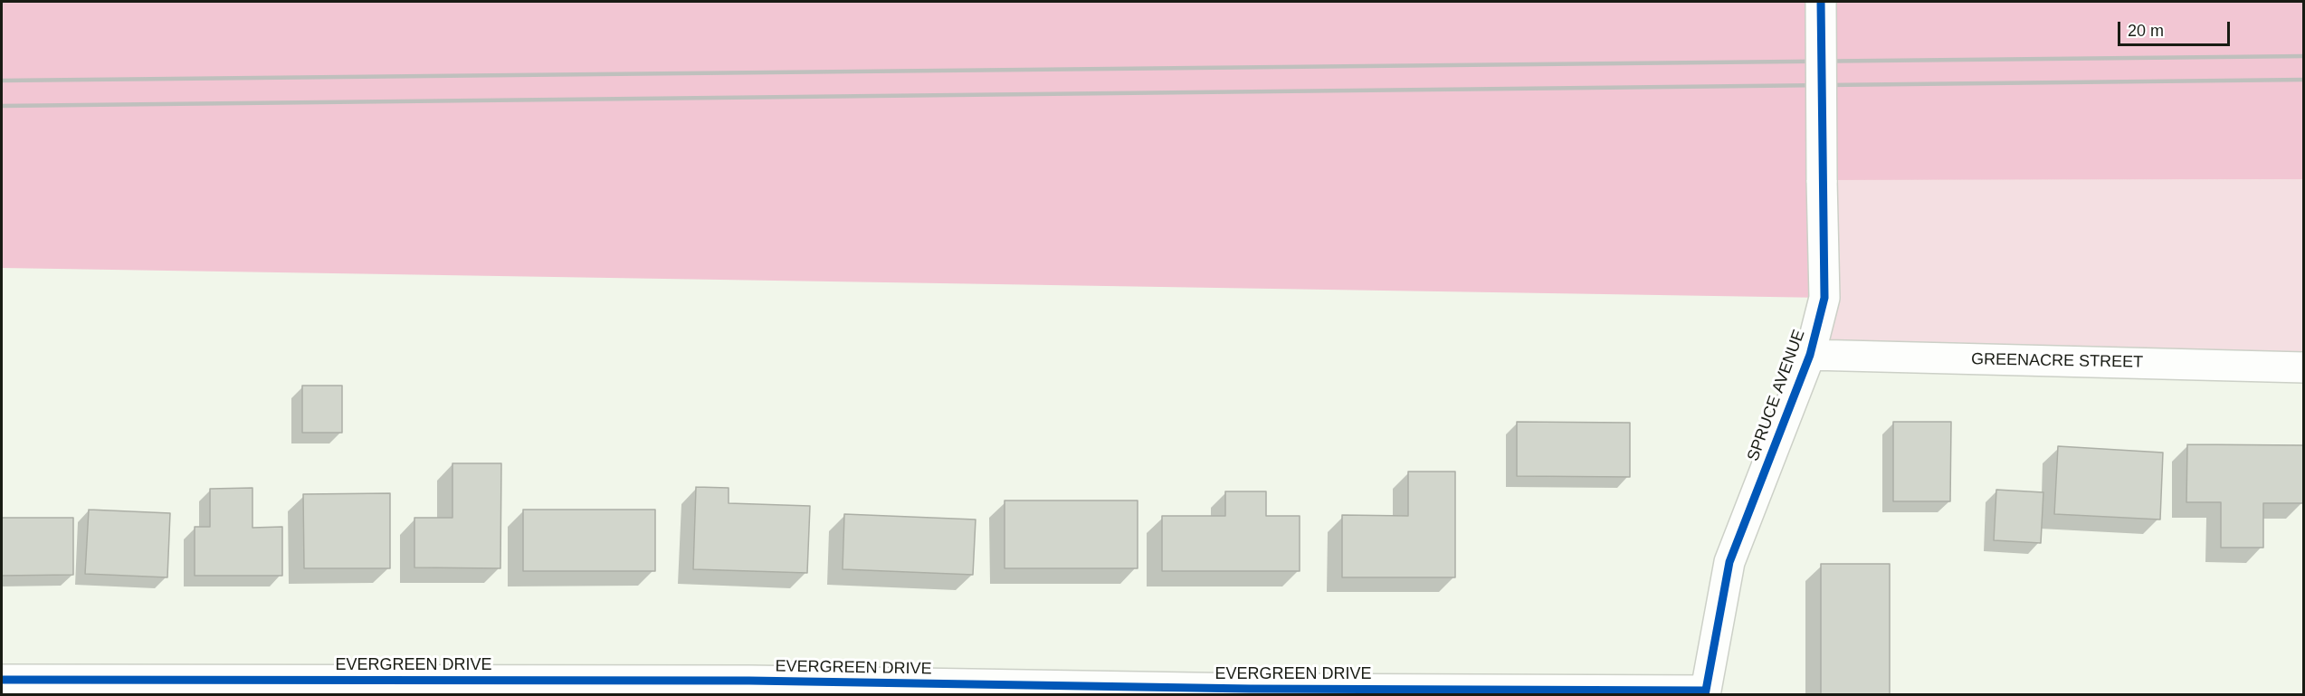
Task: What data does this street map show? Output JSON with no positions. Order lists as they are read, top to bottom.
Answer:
{
  "streets": {
    "street": ["GREENACRE STREET", "SPRUCE AVENUE", "EVERGREEN DRIVE"]
  },
  "crossings": [
    ["GREENACRE STREET", "SPRUCE AVENUE"],
    ["SPRUCE AVENUE", "EVERGREEN DRIVE"]
  ],
  "scale_bar": "20 m"
}
